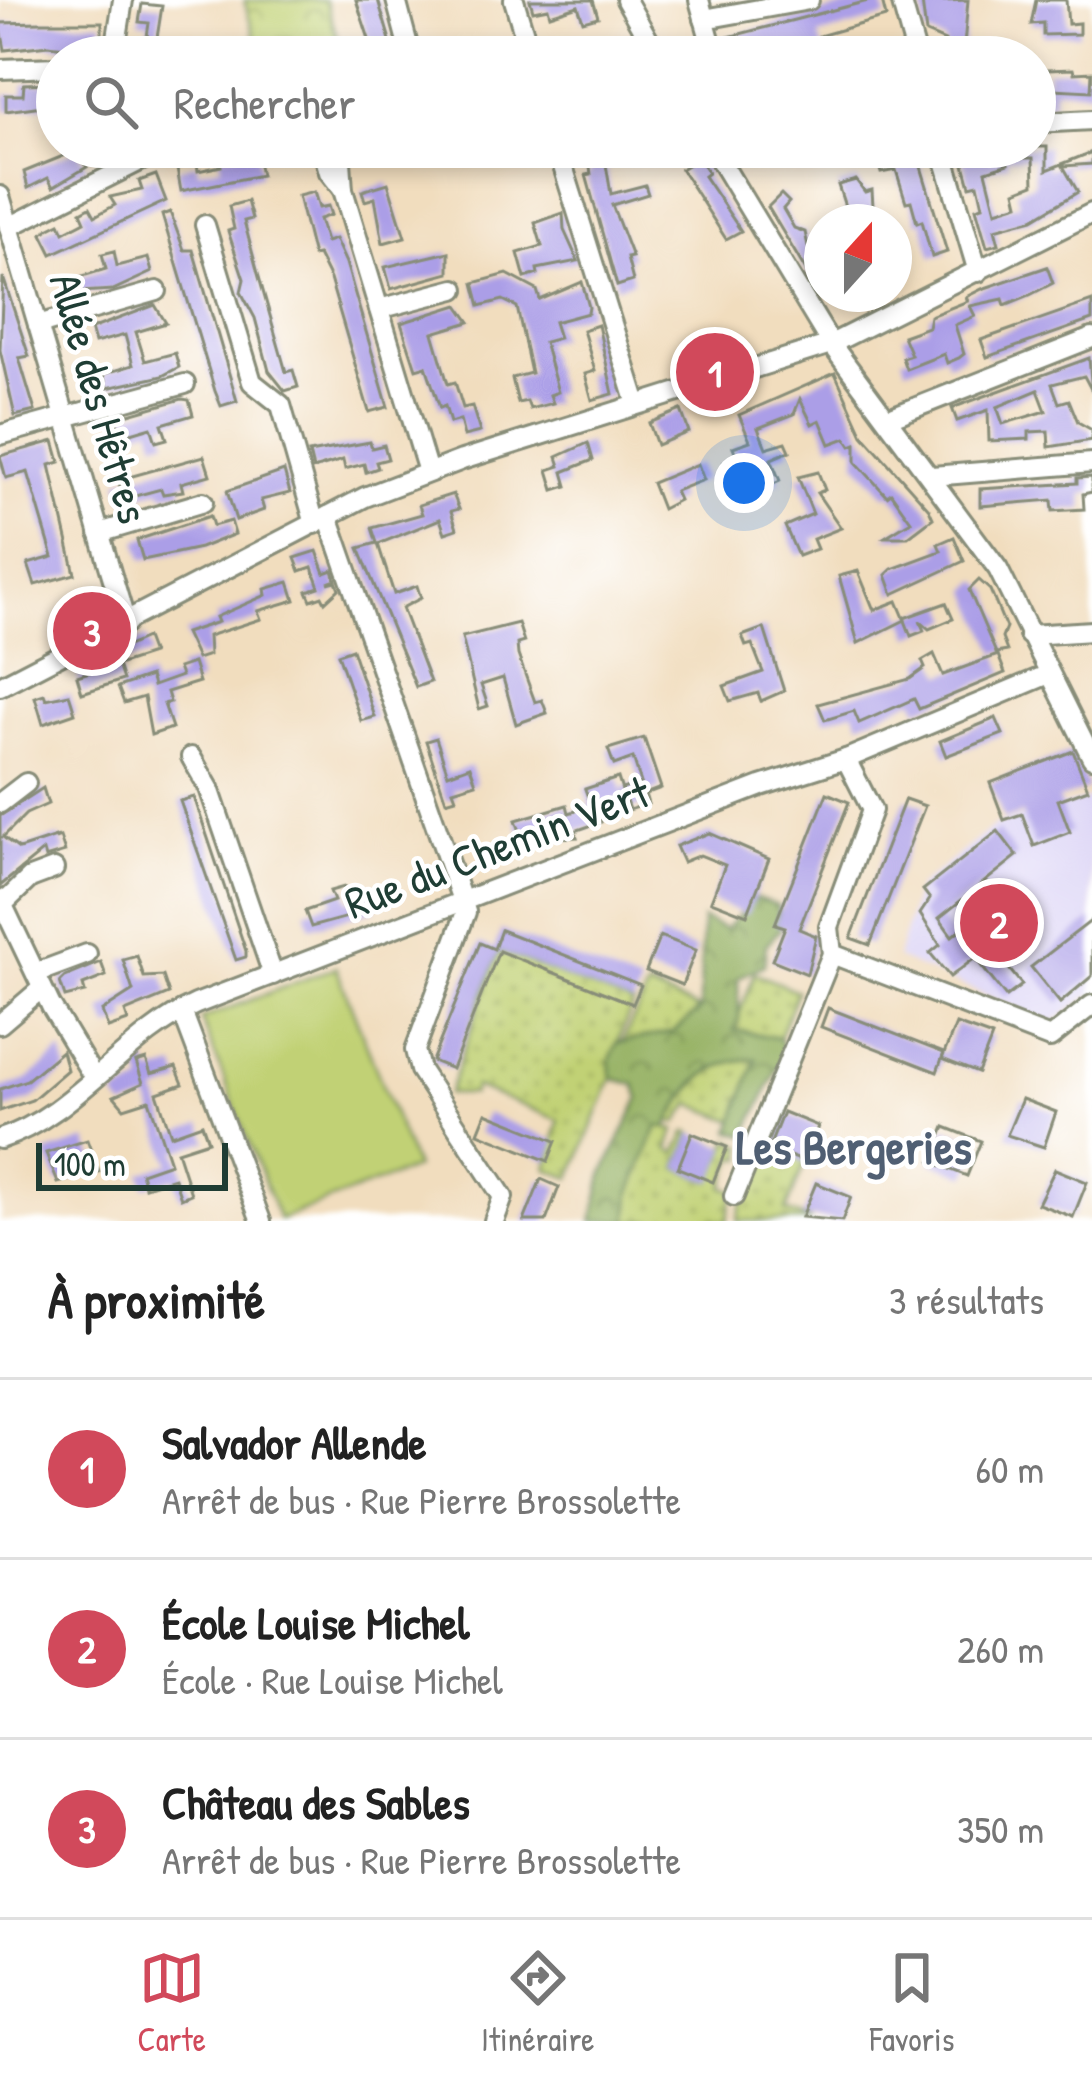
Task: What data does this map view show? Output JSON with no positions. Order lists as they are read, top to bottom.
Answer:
{
  "streets": {
    "street": ["Allée des Hêtres", "Rue du Chemin Vert"]
  },
  "districts": ["Les Bergeries"],
  "scale_bar": "100 m",
  "north": "top",
  "page": {
    "search": "Rechercher",
    "pins": ["1", "3", "2"],
    "scale": "100 m",
    "heading": ["À proximité", "3 résultats"],
    "list": [
      {
        "mark": "1",
        "name": "Salvador Allende",
        "note": "Arrêt de bus · Rue Pierre Brossolette",
        "value": "60 m"
      },
      {
        "mark": "2",
        "name": "École Louise Michel",
        "note": "École · Rue Louise Michel",
        "value": "260 m"
      },
      {
        "mark": "3",
        "name": "Château des Sables",
        "note": "Arrêt de bus · Rue Pierre Brossolette",
        "value": "350 m"
      }
    ],
    "nav": ["Carte", "Itinéraire", "Favoris"]
  }
}
